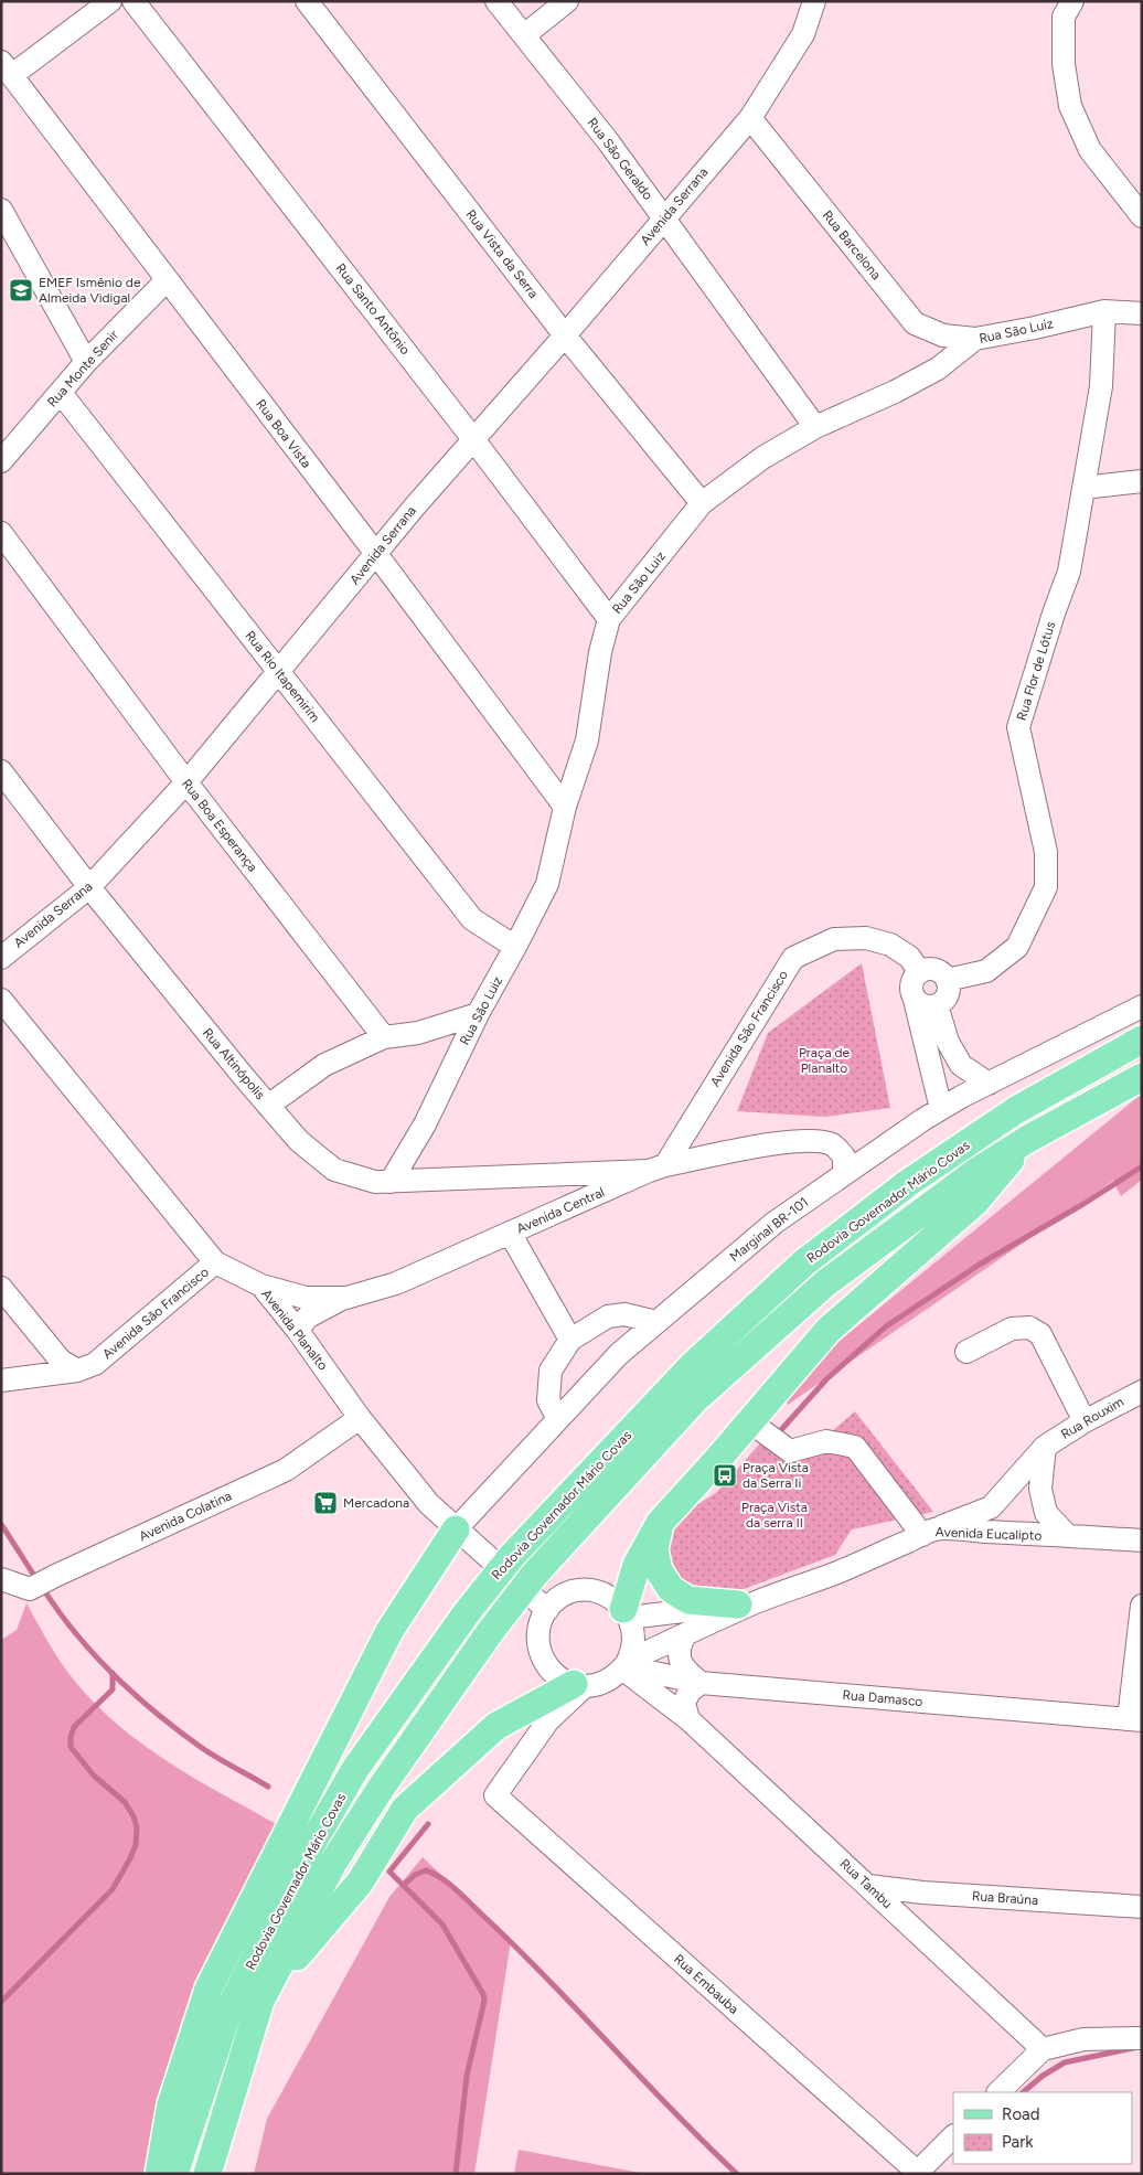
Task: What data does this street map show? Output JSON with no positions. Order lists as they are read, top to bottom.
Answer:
{
  "streets": {
    "main road": ["Rodovia Governador Mário Covas"],
    "street": [
      "Rua São Geraldo",
      "Avenida Serrana",
      "Rua Barcelona",
      "Rua Vista da Serra",
      "Rua Santo Antônio",
      "Rua São Luiz",
      "Rua Monte Senir",
      "Rua Boa Vista",
      "Rua Flor de Lótus",
      "Rua Rio Itapemirim",
      "Rua Boa Esperança",
      "Avenida São Francisco",
      "Rua Altinópolis",
      "Avenida Central",
      "Marginal BR-101",
      "Avenida Planalto",
      "Rua Rouxim",
      "Avenida Colatina",
      "Avenida Eucalipto",
      "Rua Damasco",
      "Rua Tambu",
      "Rua Braúna",
      "Rua Embauba"
    ]
  },
  "crossings": [
    ["Rua São Geraldo", "Avenida Serrana"],
    ["Rua São Geraldo", "Rua São Luiz"],
    ["Avenida Serrana", "Rua Barcelona"],
    ["Avenida Serrana", "Rua Vista da Serra"],
    ["Avenida Serrana", "Rua Santo Antônio"],
    ["Avenida Serrana", "Rua Boa Vista"],
    ["Avenida Serrana", "Rua Rio Itapemirim"],
    ["Avenida Serrana", "Rua Boa Esperança"],
    ["Avenida Serrana", "Rua Altinópolis"],
    ["Rua Barcelona", "Rua São Luiz"],
    ["Rua Vista da Serra", "Rua São Luiz"],
    ["Rua Santo Antônio", "Rua São Luiz"],
    ["Rua São Luiz", "Rua Boa Vista"],
    ["Rua São Luiz", "Rua Flor de Lótus"],
    ["Rua São Luiz", "Rua Rio Itapemirim"],
    ["Rua São Luiz", "Rua Altinópolis"],
    ["Rua Monte Senir", "Rua Boa Vista"],
    ["Rua Monte Senir", "Rua Rio Itapemirim"],
    ["Rua Flor de Lótus", "Avenida São Francisco"],
    ["Avenida São Francisco", "Rua Altinópolis"],
    ["Avenida São Francisco", "Avenida Central"],
    ["Avenida São Francisco", "Avenida Planalto"],
    ["Rua Altinópolis", "Avenida Central"],
    ["Avenida Central", "Marginal BR-101"],
    ["Avenida Central", "Avenida Planalto"],
    ["Marginal BR-101", "Avenida Planalto"],
    ["Avenida Planalto", "Avenida Colatina"],
    ["Avenida Planalto", "Avenida Eucalipto"],
    ["Avenida Planalto", "Rua Damasco"],
    ["Avenida Planalto", "Rua Tambu"],
    ["Avenida Planalto", "Rua Embauba"],
    ["Rua Rouxim", "Avenida Eucalipto"],
    ["Avenida Eucalipto", "Rua Damasco"],
    ["Avenida Eucalipto", "Rua Tambu"],
    ["Avenida Eucalipto", "Rua Embauba"],
    ["Rua Damasco", "Rua Tambu"],
    ["Rua Damasco", "Rua Embauba"],
    ["Rua Tambu", "Rua Braúna"],
    ["Rua Tambu", "Rua Embauba"]
  ],
  "parks": ["Praça de Planalto", "Praça Vista da serra II"],
  "places": {
    "school or university": ["EMEF Ismênio de Almeida Vidigal"],
    "bus stop": ["Praça Vista da Serra Ii"],
    "supermarket": ["Mercadona"]
  },
  "legend": ["Road", "Park"]
}
